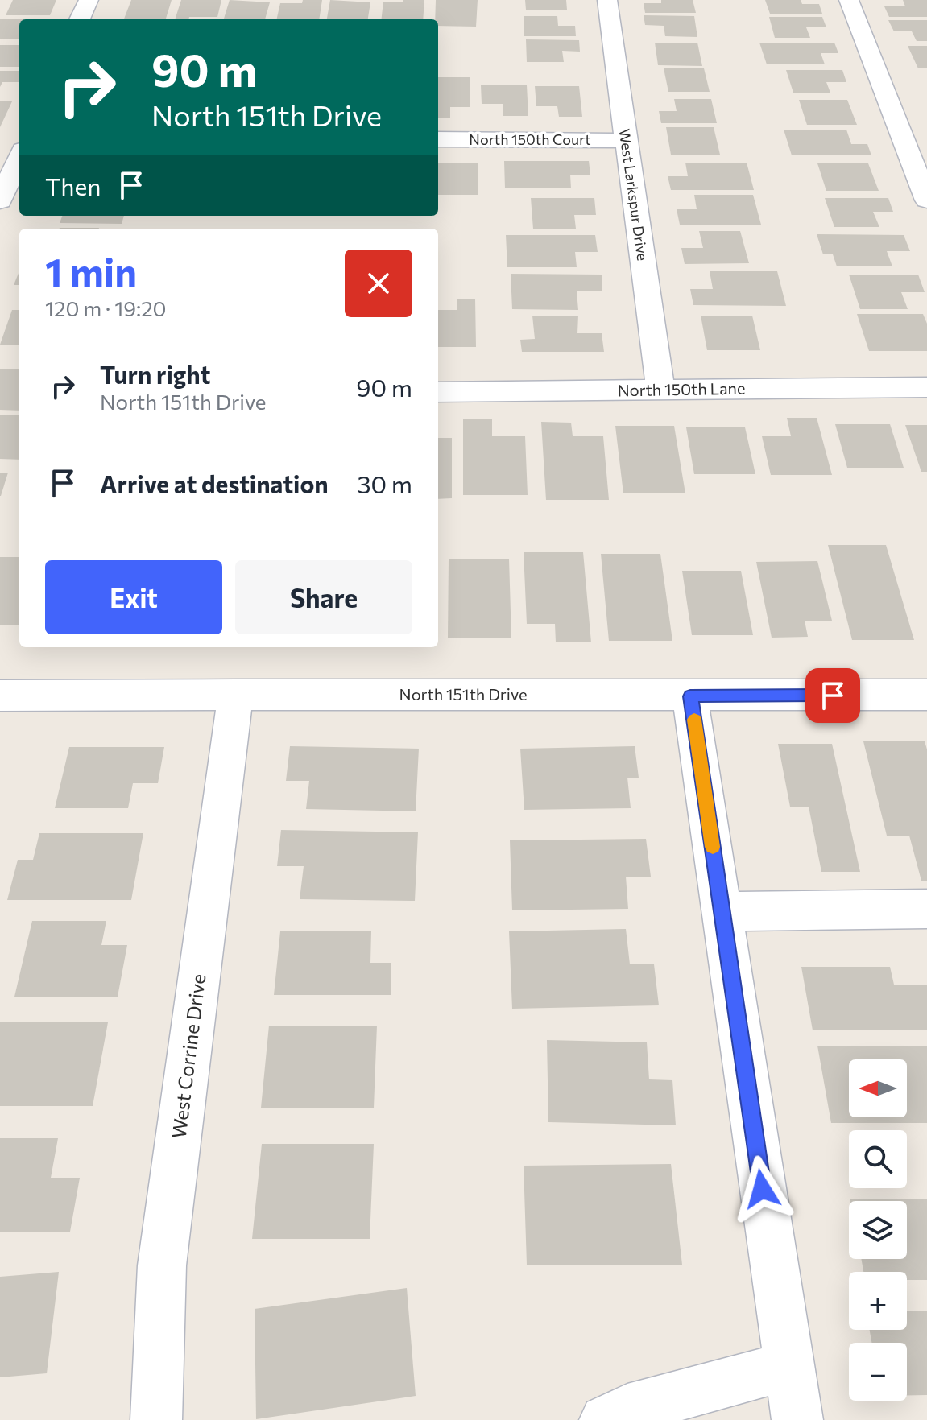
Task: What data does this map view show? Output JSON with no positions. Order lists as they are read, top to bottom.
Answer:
{
  "streets": {
    "street": [
      "North 150th Court",
      "West Larkspur Drive",
      "North 150th Lane",
      "North 151th Drive",
      "West Corrine Drive"
    ]
  },
  "crossings": [
    ["North 150th Court", "West Larkspur Drive"],
    ["West Larkspur Drive", "North 150th Lane"],
    ["North 151th Drive", "West Corrine Drive"]
  ],
  "north": "left",
  "page": {
    "turn": ["90 m", "North 151th Drive"],
    "then": "Then",
    "heading": ["1 min", "120 m · 19:20"],
    "list": [
      {
        "name": "Turn right",
        "note": "North 151th Drive",
        "value": "90 m"
      },
      {
        "name": "Arrive at destination",
        "value": "30 m"
      }
    ],
    "buttons": ["Exit", "Share"],
    "map_buttons": ["+", "−"]
  }
}
